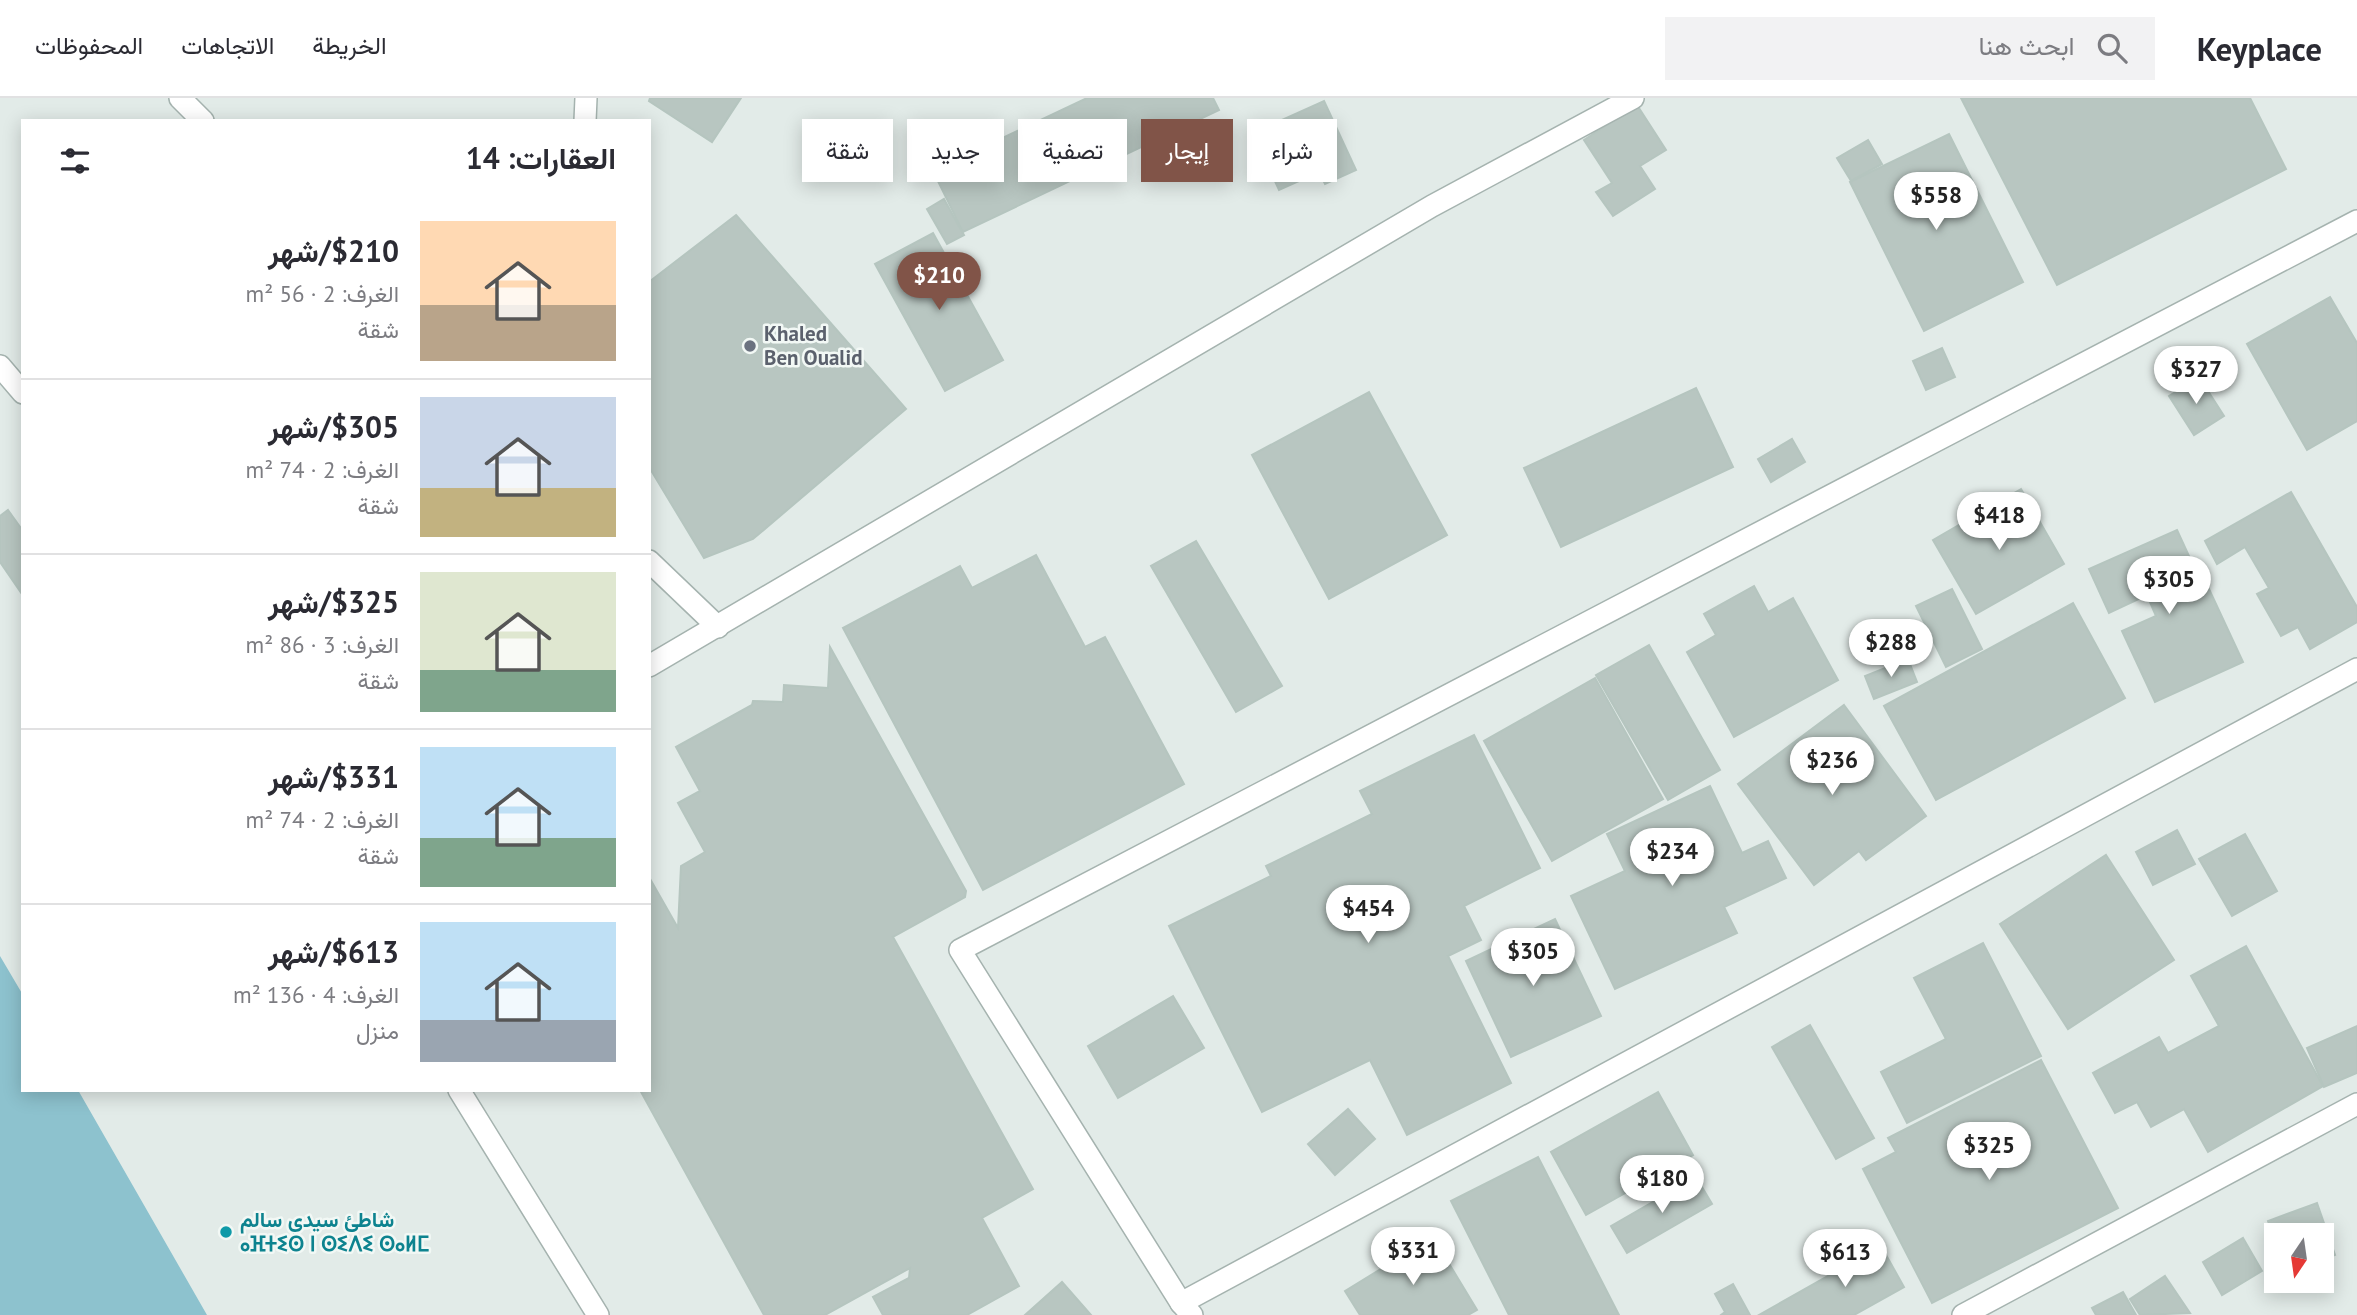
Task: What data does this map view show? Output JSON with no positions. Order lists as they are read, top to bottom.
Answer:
{
  "places": ["Khaled Ben Oualid", "شاطئ سيدي سالم ⴰⴼⵜⵉⵙ ⵏ ⵙⵉⴷⵉ ⵙⴰⵍⵎ"],
  "north": "bottom",
  "page": {
    "header": "Keyplace",
    "search": "ابحث هنا",
    "nav": ["الخريطة", "الاتجاهات", "المحفوظات"],
    "chip": [
      "شراء",
      "إيجار",
      "تصفية",
      "جديد",
      "شقة"
    ],
    "heading": "العقارات: 14",
    "price": [
      "$558",
      "$210",
      "$327",
      "$418",
      "$305",
      "$288",
      "$236",
      "$234",
      "$454",
      "$305",
      "$325",
      "$180",
      "$331",
      "$613"
    ],
    "list": [
      {
        "name": "$210/شهر",
        "note": "الغرف: 2 · 56 m² · شقة"
      },
      {
        "name": "$305/شهر",
        "note": "الغرف: 2 · 74 m² · شقة"
      },
      {
        "name": "$325/شهر",
        "note": "الغرف: 3 · 86 m² · شقة"
      },
      {
        "name": "$331/شهر",
        "note": "الغرف: 2 · 74 m² · شقة"
      },
      {
        "name": "$613/شهر",
        "note": "الغرف: 4 · 136 m² · منزل"
      }
    ]
  }
}
